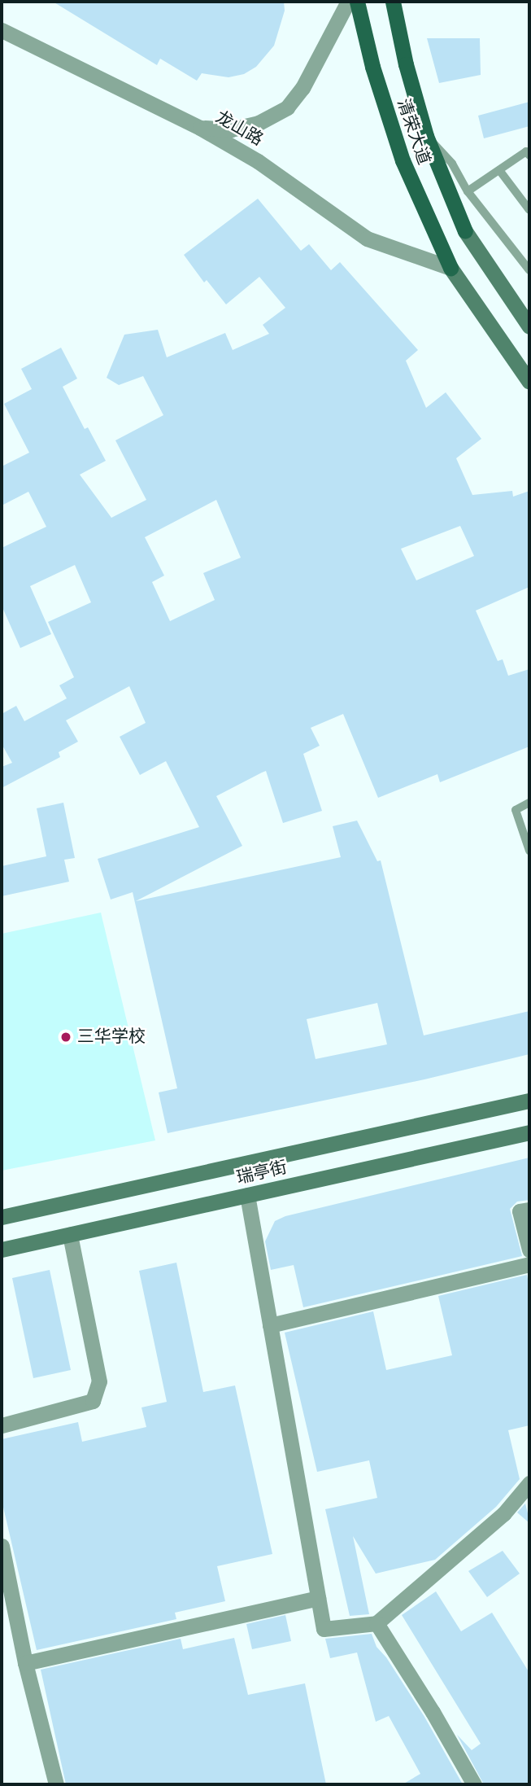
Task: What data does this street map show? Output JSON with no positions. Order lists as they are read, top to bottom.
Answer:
{
  "streets": {
    "main road": ["清荣大道", "瑞亭街"],
    "street": ["龙山路"]
  },
  "crossings": [
    ["龙山路", "清荣大道"]
  ],
  "places": ["三华学校"]
}
